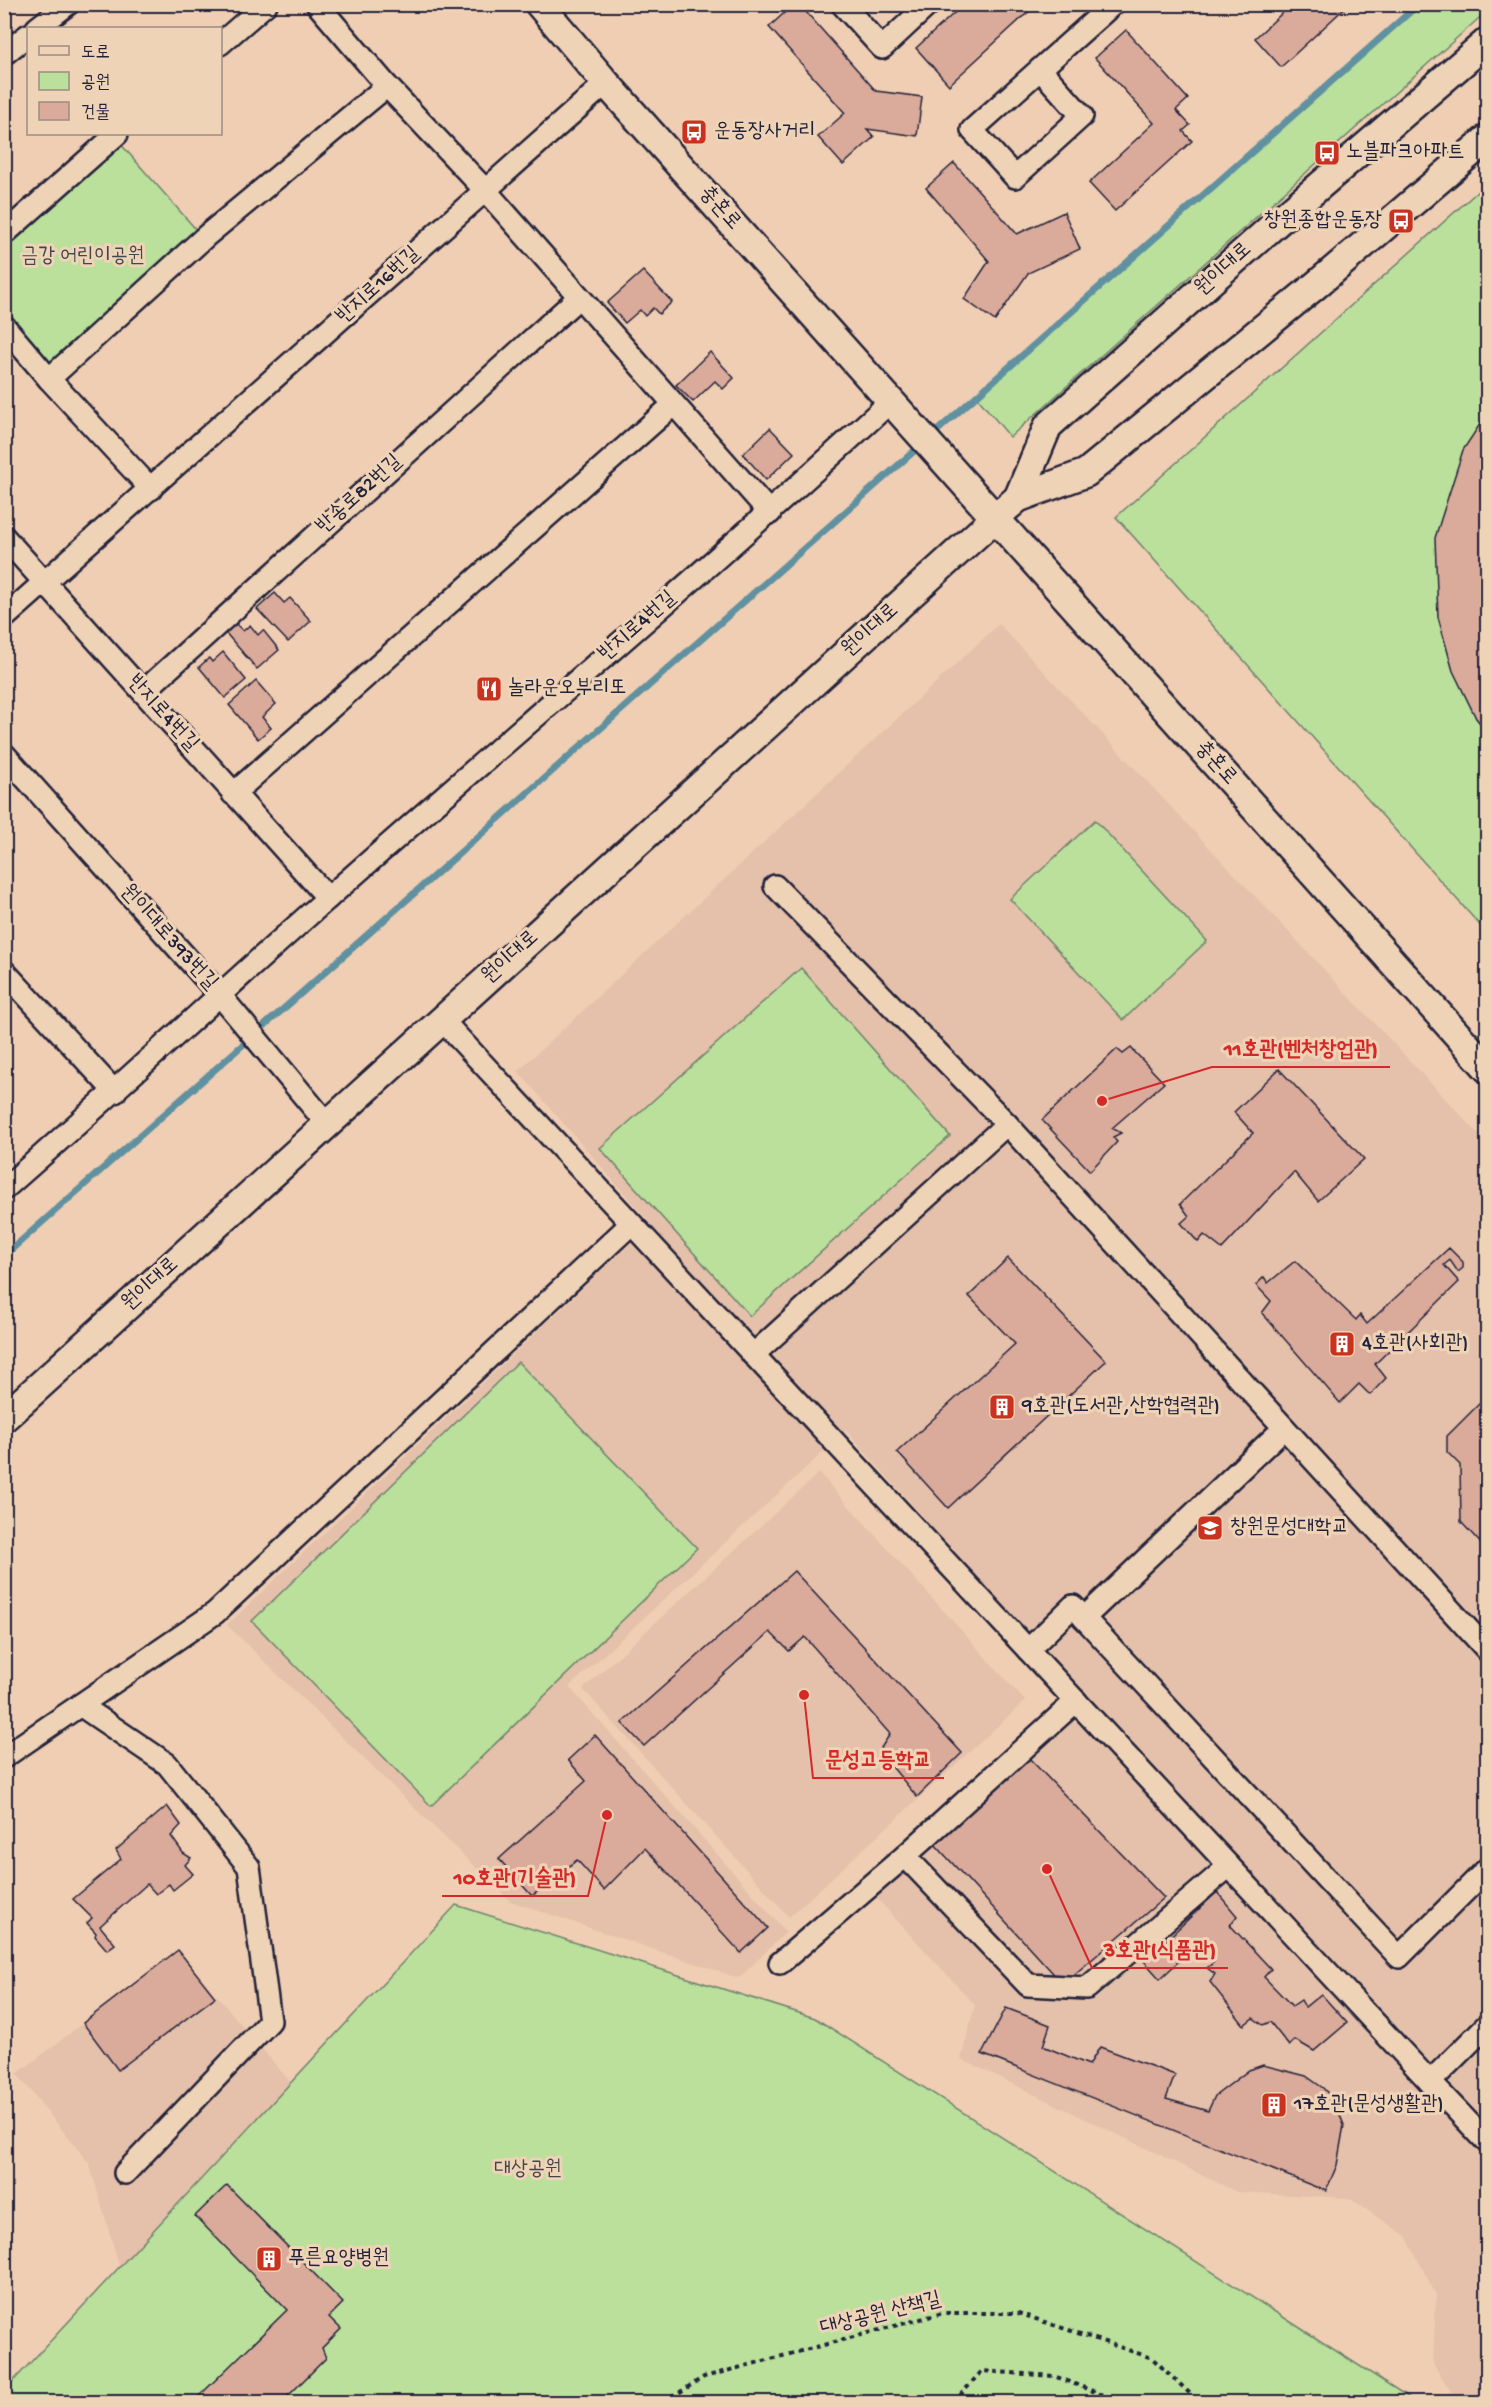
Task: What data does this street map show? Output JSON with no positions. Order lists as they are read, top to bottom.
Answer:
{
  "streets": {
    "main road": ["충혼로", "원이대로"],
    "street": [
      "반지로16번길",
      "반송로82번길",
      "반지로4번길",
      "원이대로393번길"
    ],
    "path": ["대상공원 산책길"]
  },
  "crossings": [
    ["충혼로", "원이대로"],
    ["충혼로", "반지로16번길"],
    ["충혼로", "반지로4번길"],
    ["원이대로", "원이대로393번길"],
    ["반지로16번길", "반지로4번길"],
    ["반송로82번길", "반지로4번길"],
    ["반지로4번길", "원이대로393번길"]
  ],
  "parks": ["금강 어린이공원", "대상공원"],
  "places": {
    "bus stop": ["운동장사거리", "노블파크아파트", "창원종합운동장"],
    "restaurant": ["놀라운오부리또"],
    "other": [
      "11호관(벤처창업관)",
      "문성고등학교",
      "10호관(기술관)",
      "3호관(식품관)"
    ],
    "building": [
      "4호관(사회관)",
      "9호관(도서관,산학협력관)",
      "17호관(문성생활관)",
      "푸른요양병원"
    ],
    "school or university": ["창원문성대학교"]
  },
  "legend": ["도로", "공원", "건물"]
}
